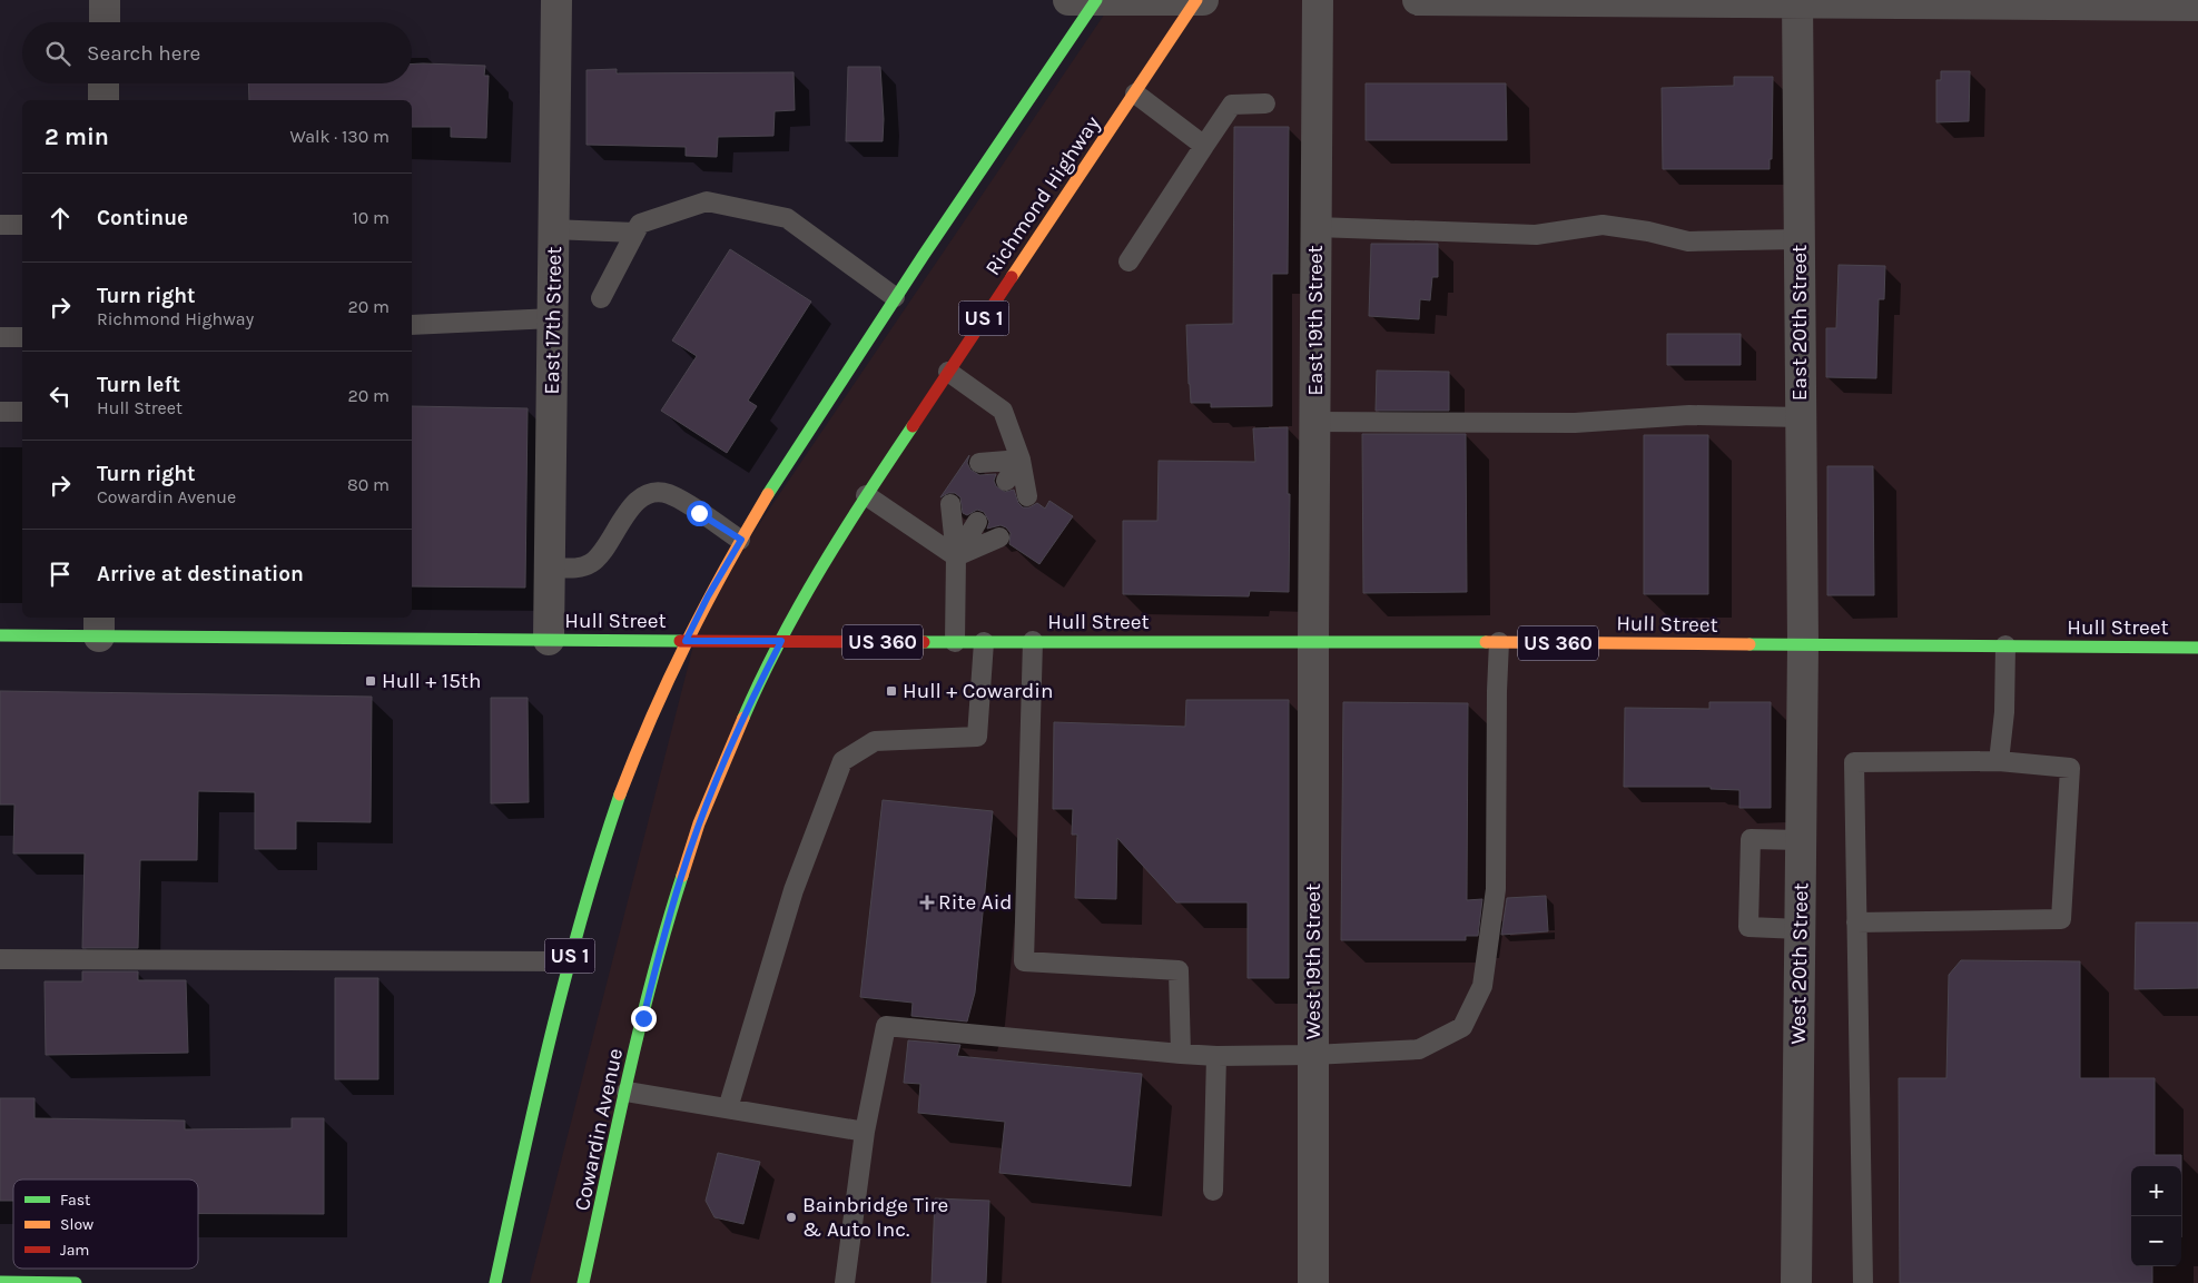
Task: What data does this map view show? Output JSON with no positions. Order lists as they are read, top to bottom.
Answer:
{
  "streets": {
    "main road": [
      "Richmond Highway",
      "US 1",
      "Hull Street",
      "US 360",
      "Cowardin Avenue"
    ],
    "street": [
      "East 17th Street",
      "East 19th Street",
      "East 20th Street",
      "West 19th Street",
      "West 20th Street"
    ]
  },
  "crossings": [
    ["Richmond Highway", "Hull Street"],
    ["Richmond Highway", "Cowardin Avenue"],
    ["US 1", "Hull Street"],
    ["East 17th Street", "Hull Street"],
    ["East 19th Street", "Hull Street"],
    ["East 19th Street", "West 19th Street"],
    ["East 20th Street", "Hull Street"],
    ["East 20th Street", "West 20th Street"],
    ["Hull Street", "West 19th Street"],
    ["Hull Street", "West 20th Street"],
    ["Hull Street", "Cowardin Avenue"]
  ],
  "places": {
    "transit": ["Hull + 15th", "Hull + Cowardin"],
    "health": ["Rite Aid"],
    "other": ["Bainbridge Tire & Auto Inc."]
  },
  "legend": ["Fast", "Slow", "Jam"],
  "page": {
    "search": "Search here",
    "heading": ["2 min", "Walk · 130 m"],
    "list": [
      ["Continue", "10 m"],
      ["Turn right", "Richmond Highway", "20 m"],
      ["Turn left", "Hull Street", "20 m"],
      ["Turn right", "Cowardin Avenue", "80 m"],
      "Arrive at destination"
    ],
    "map_buttons": ["+", "−"]
  }
}
